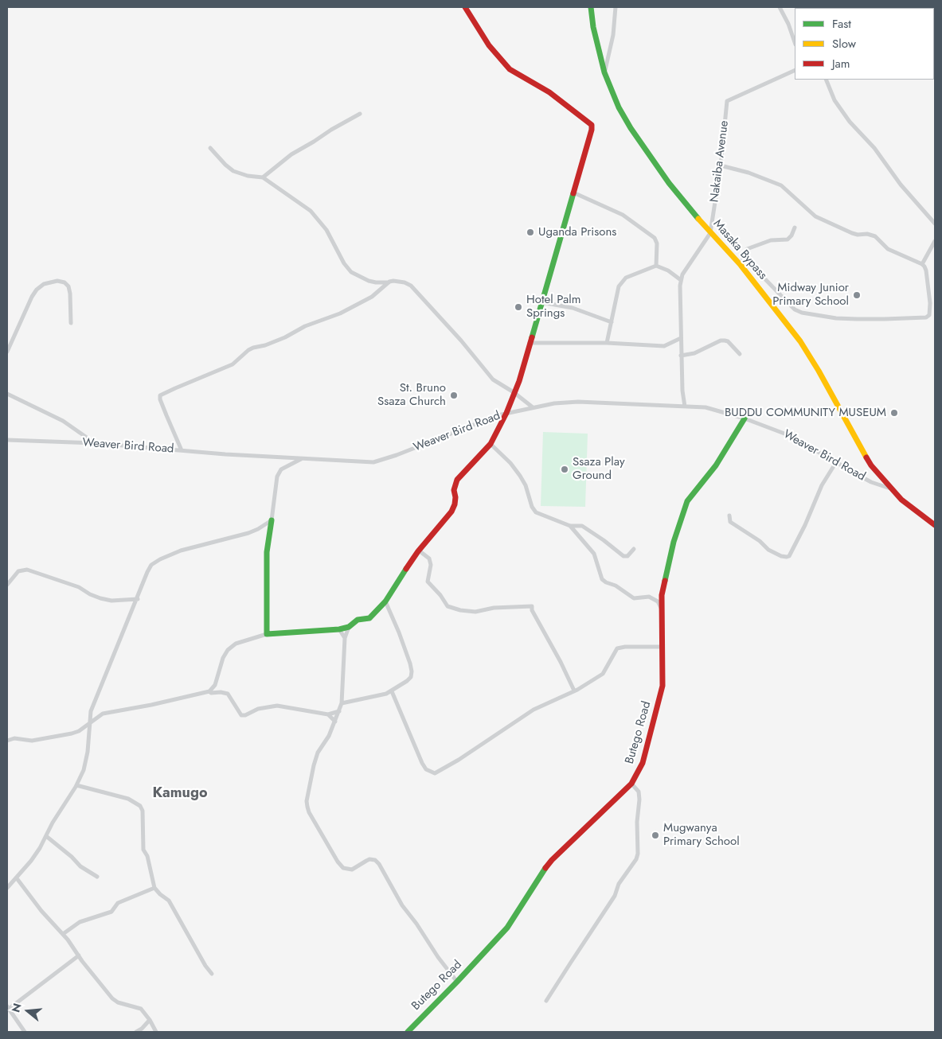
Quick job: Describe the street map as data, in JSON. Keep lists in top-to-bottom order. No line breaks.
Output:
{"streets":{"main road":["Masaka Bypass","Butego Road"],"street":["Nakaiba Avenue","Weaver Bird Road"]},"crossings":[["Nakaiba Avenue","Masaka Bypass"],["Nakaiba Avenue","Weaver Bird Road"],["Masaka Bypass","Weaver Bird Road"],["Weaver Bird Road","Butego Road"]],"districts":["Kamugo"],"places":["Uganda Prisons","Midway Junior Primary School","Hotel Palm Springs","St. Bruno Ssaza Church","BUDDU COMMUNITY MUSEUM","Ssaza Play Ground","Mugwanya Primary School"],"legend":["Fast","Slow","Jam"],"north":"left"}
